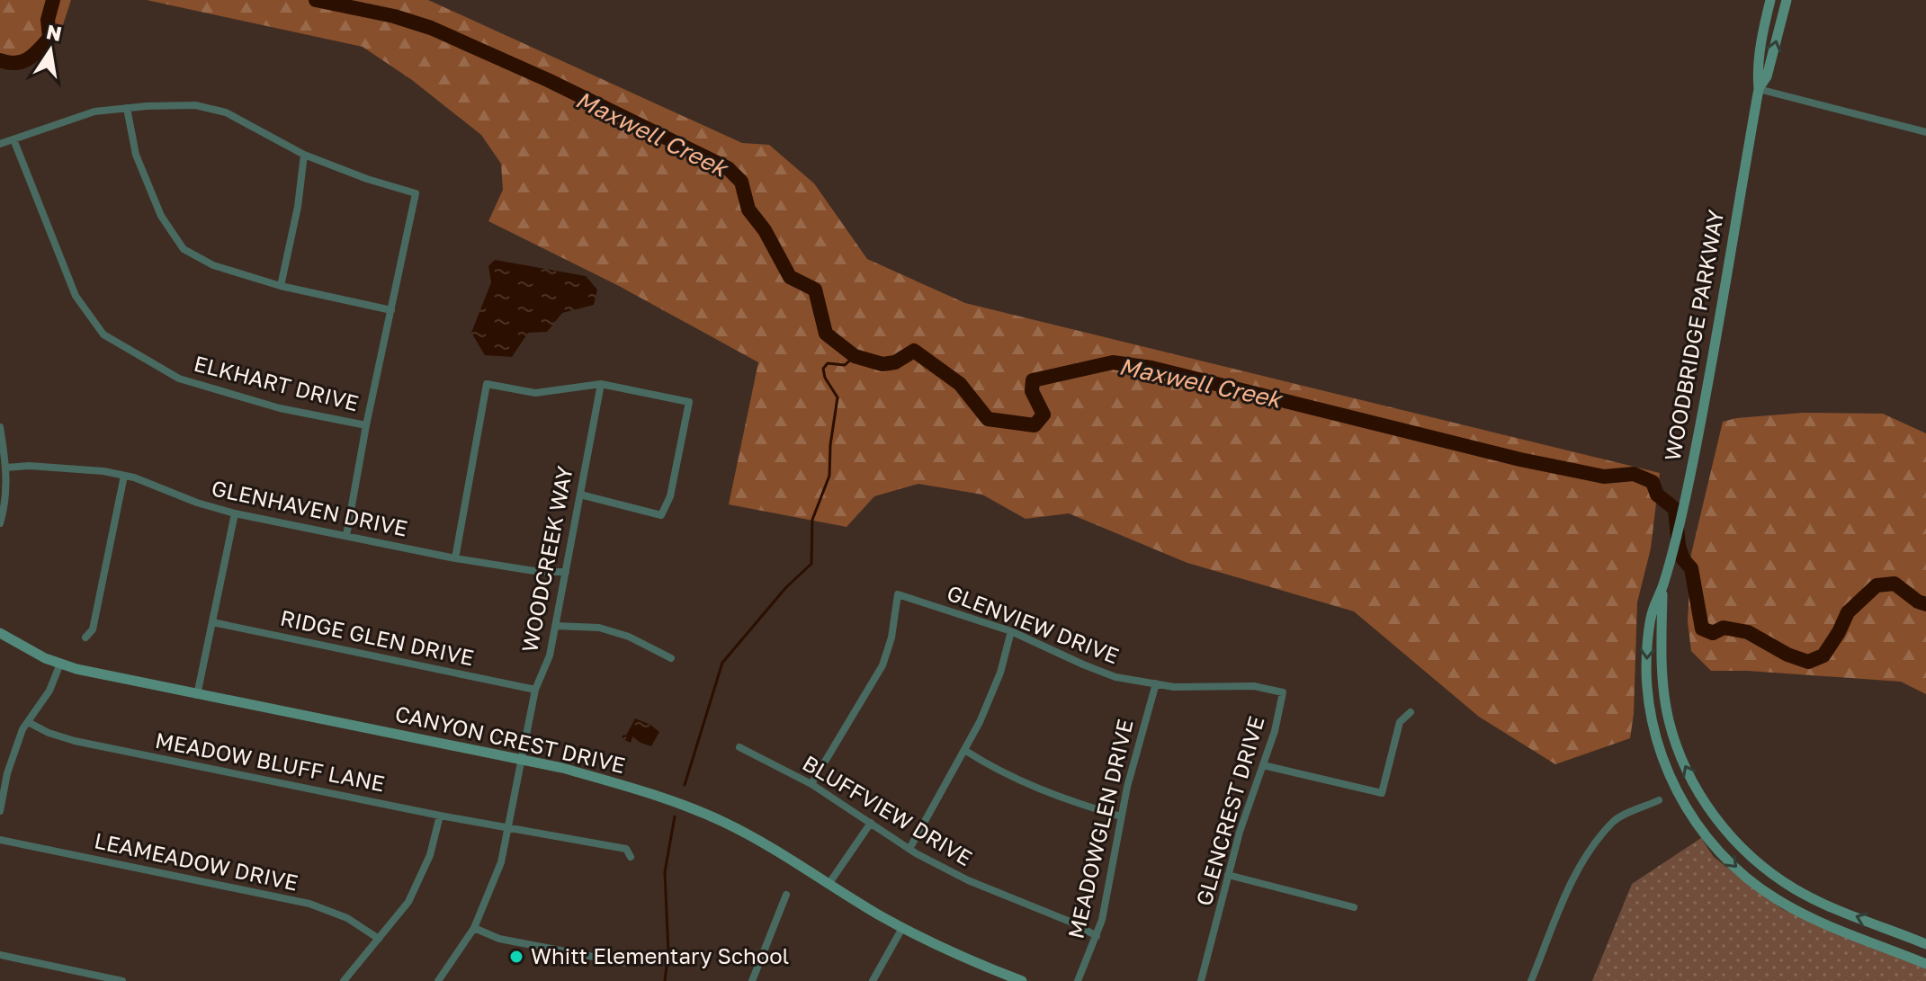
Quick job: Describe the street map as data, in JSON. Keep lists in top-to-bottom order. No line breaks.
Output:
{"streets":{"main road":["WOODBRIDGE PARKWAY","CANYON CREST DRIVE"],"street":["ELKHART DRIVE","GLENHAVEN DRIVE","WOODCREEK WAY","GLENVIEW DRIVE","RIDGE GLEN DRIVE","MEADOW BLUFF LANE","BLUFFVIEW DRIVE","GLENCREST DRIVE","MEADOWGLEN DRIVE","LEAMEADOW DRIVE"]},"crossings":[["GLENHAVEN DRIVE","WOODCREEK WAY"],["WOODCREEK WAY","RIDGE GLEN DRIVE"],["WOODCREEK WAY","CANYON CREST DRIVE"],["WOODCREEK WAY","MEADOW BLUFF LANE"],["GLENVIEW DRIVE","BLUFFVIEW DRIVE"],["GLENVIEW DRIVE","GLENCREST DRIVE"],["GLENVIEW DRIVE","MEADOWGLEN DRIVE"],["BLUFFVIEW DRIVE","MEADOWGLEN DRIVE"]],"water":["Maxwell Creek"],"places":["Whitt Elementary School"],"north":"top"}
